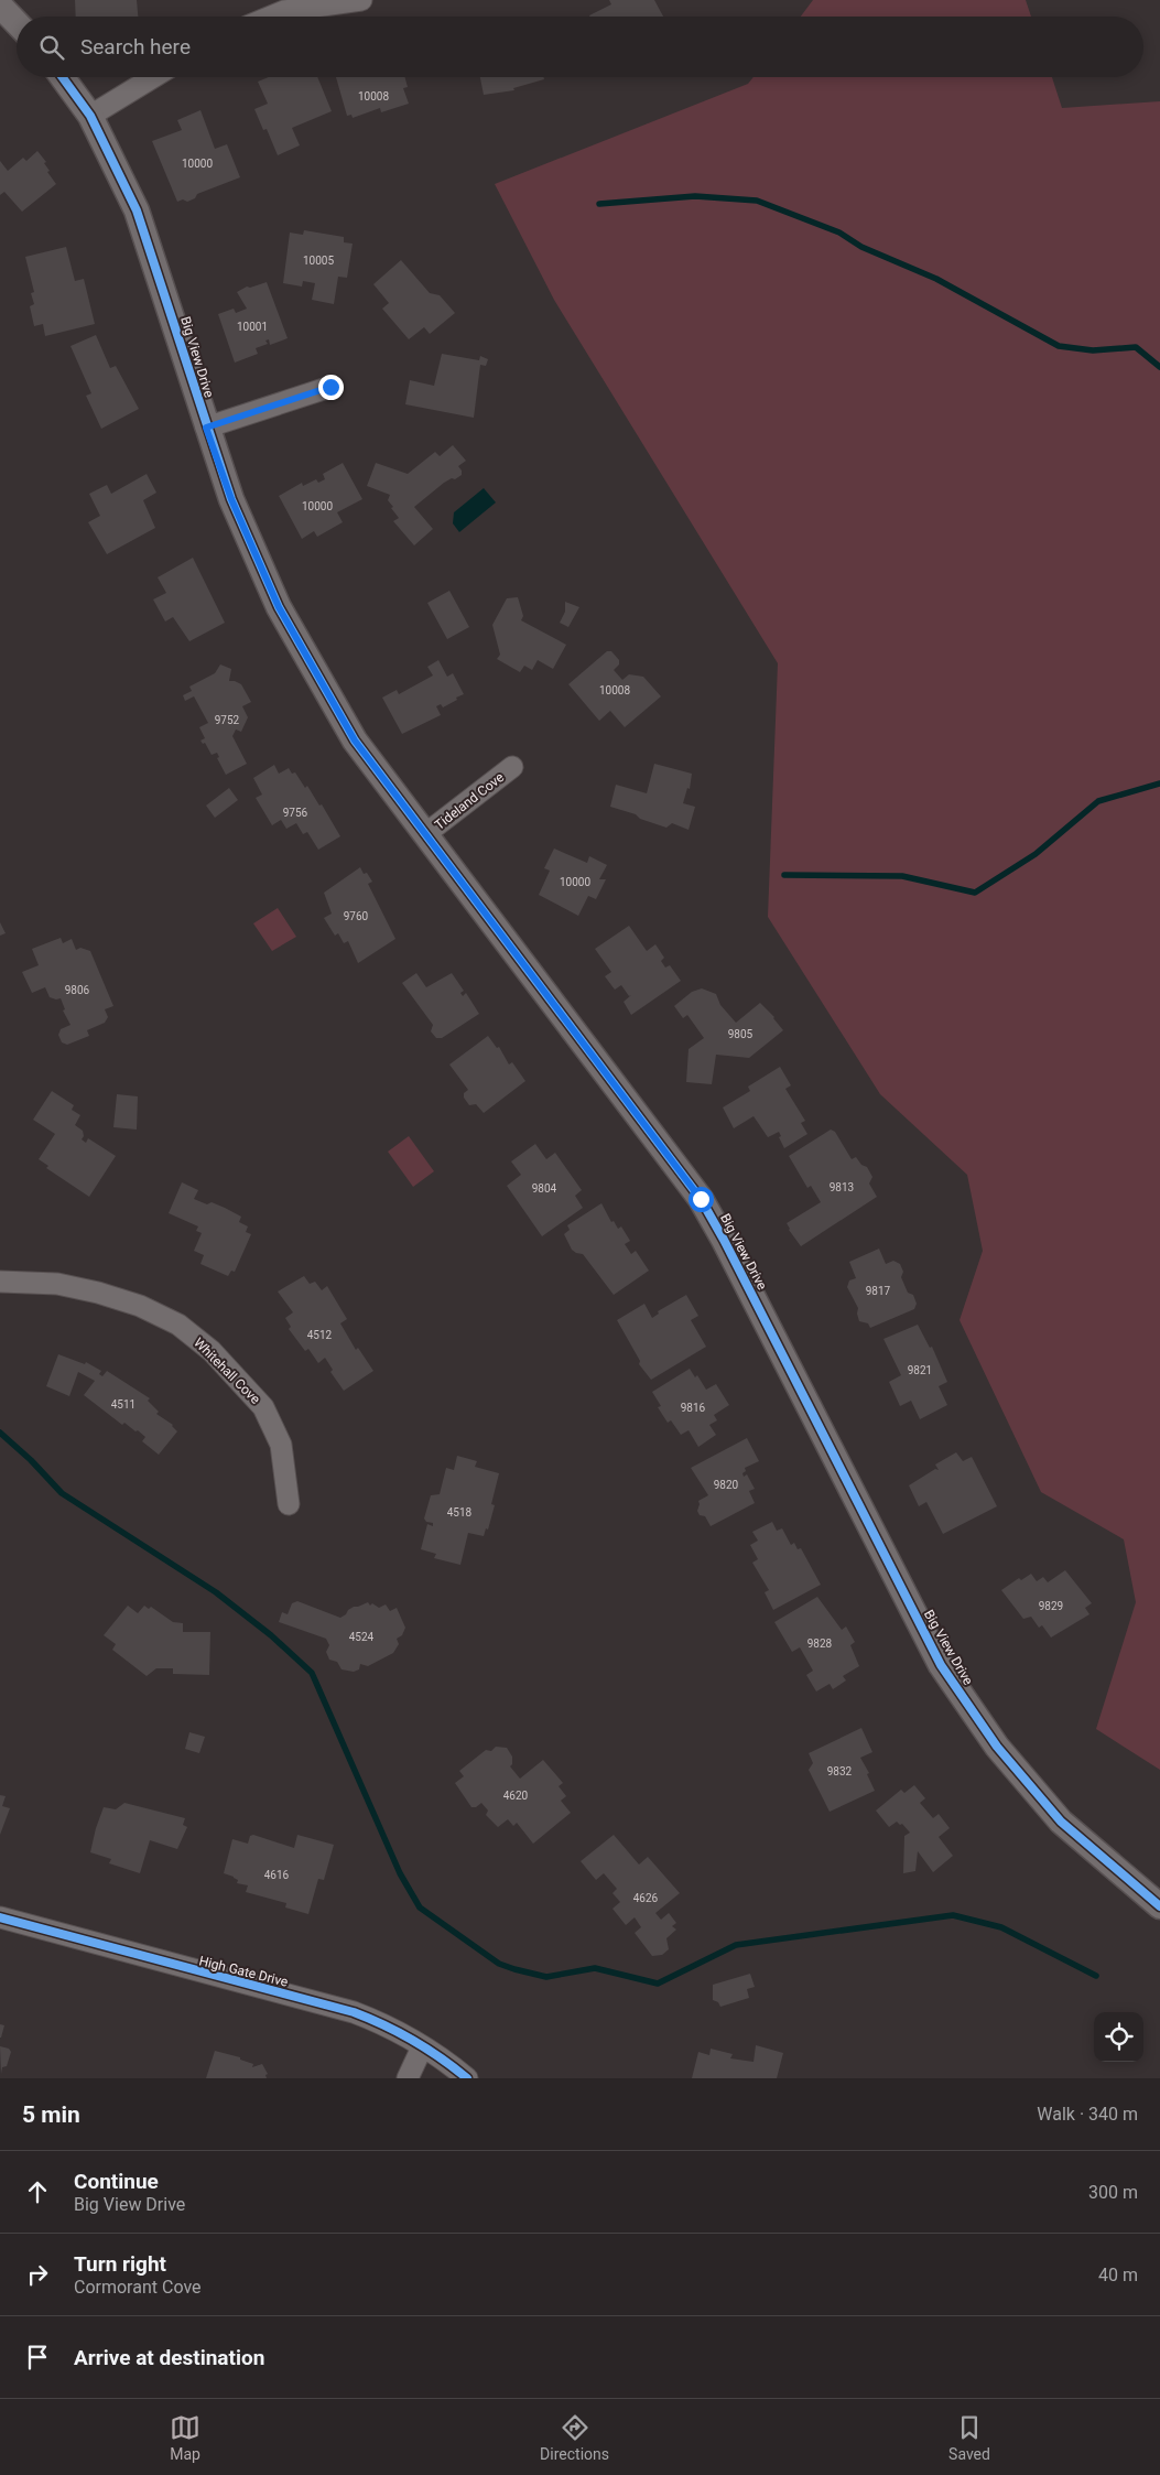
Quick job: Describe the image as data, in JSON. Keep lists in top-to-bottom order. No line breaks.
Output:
{"streets":{"street":["Big View Drive","Tideland Cove","Whitehall Cove","High Gate Drive"]},"crossings":[["Big View Drive","Tideland Cove"]],"house_numbers":["10008","10000","10005","10001","10000","10008","9752","9756","10000","9760","9806","9805","9813","9804","9817","4512","9821","4511","9816","9820","4518","9829","4524","9828","9832","4620","4616","4626"],"page":{"search":"Search here","heading":["5 min","Walk · 340 m"],"list":[["Continue","Big View Drive","300 m"],["Turn right","Cormorant Cove","40 m"],"Arrive at destination"],"nav":["Map","Directions","Saved"]}}
